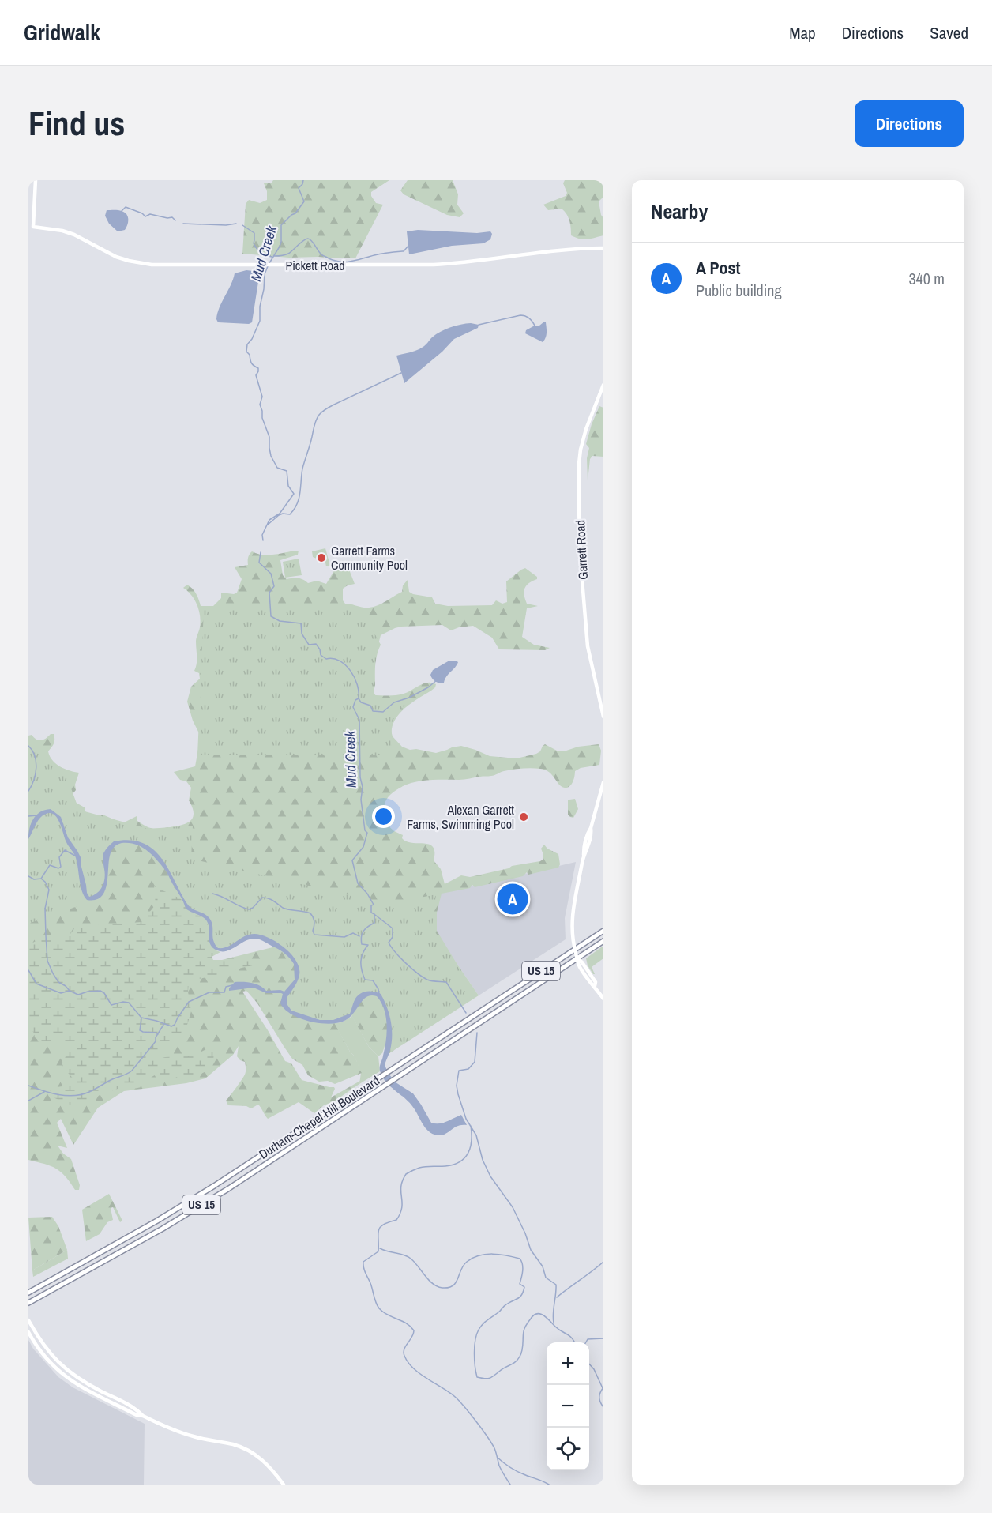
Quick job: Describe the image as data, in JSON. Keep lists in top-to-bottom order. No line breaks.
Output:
{"streets":{"highway":["US 15","Durham-Chapel Hill Boulevard"],"street":["Pickett Road","Garrett Road"]},"water":["Mud Creek"],"places":["Garrett Farms Community Pool","Alexan Garrett Farms, Swimming Pool"],"page":{"header":"Gridwalk","nav":["Map","Directions","Saved"],"buttons":"Directions","title":"Find us","heading":"Nearby","list":[{"mark":"A","name":"A Post","note":"Public building","value":"340 m"}],"pins":"A","map_buttons":["+","−"]}}
